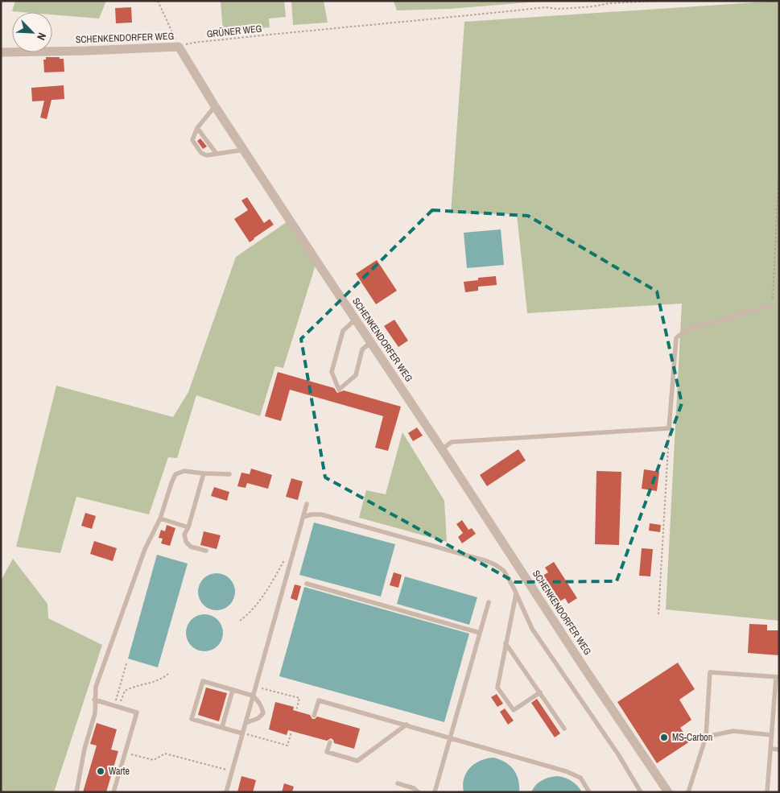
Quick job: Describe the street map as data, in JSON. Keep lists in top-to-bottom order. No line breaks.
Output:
{"streets":{"street":["SCHENKENDORFER WEG"],"path":["GRÜNER WEG"]},"crossings":[["GRÜNER WEG","SCHENKENDORFER WEG"]],"places":["MS-Carbon","Warte"],"north":"bottom right"}
